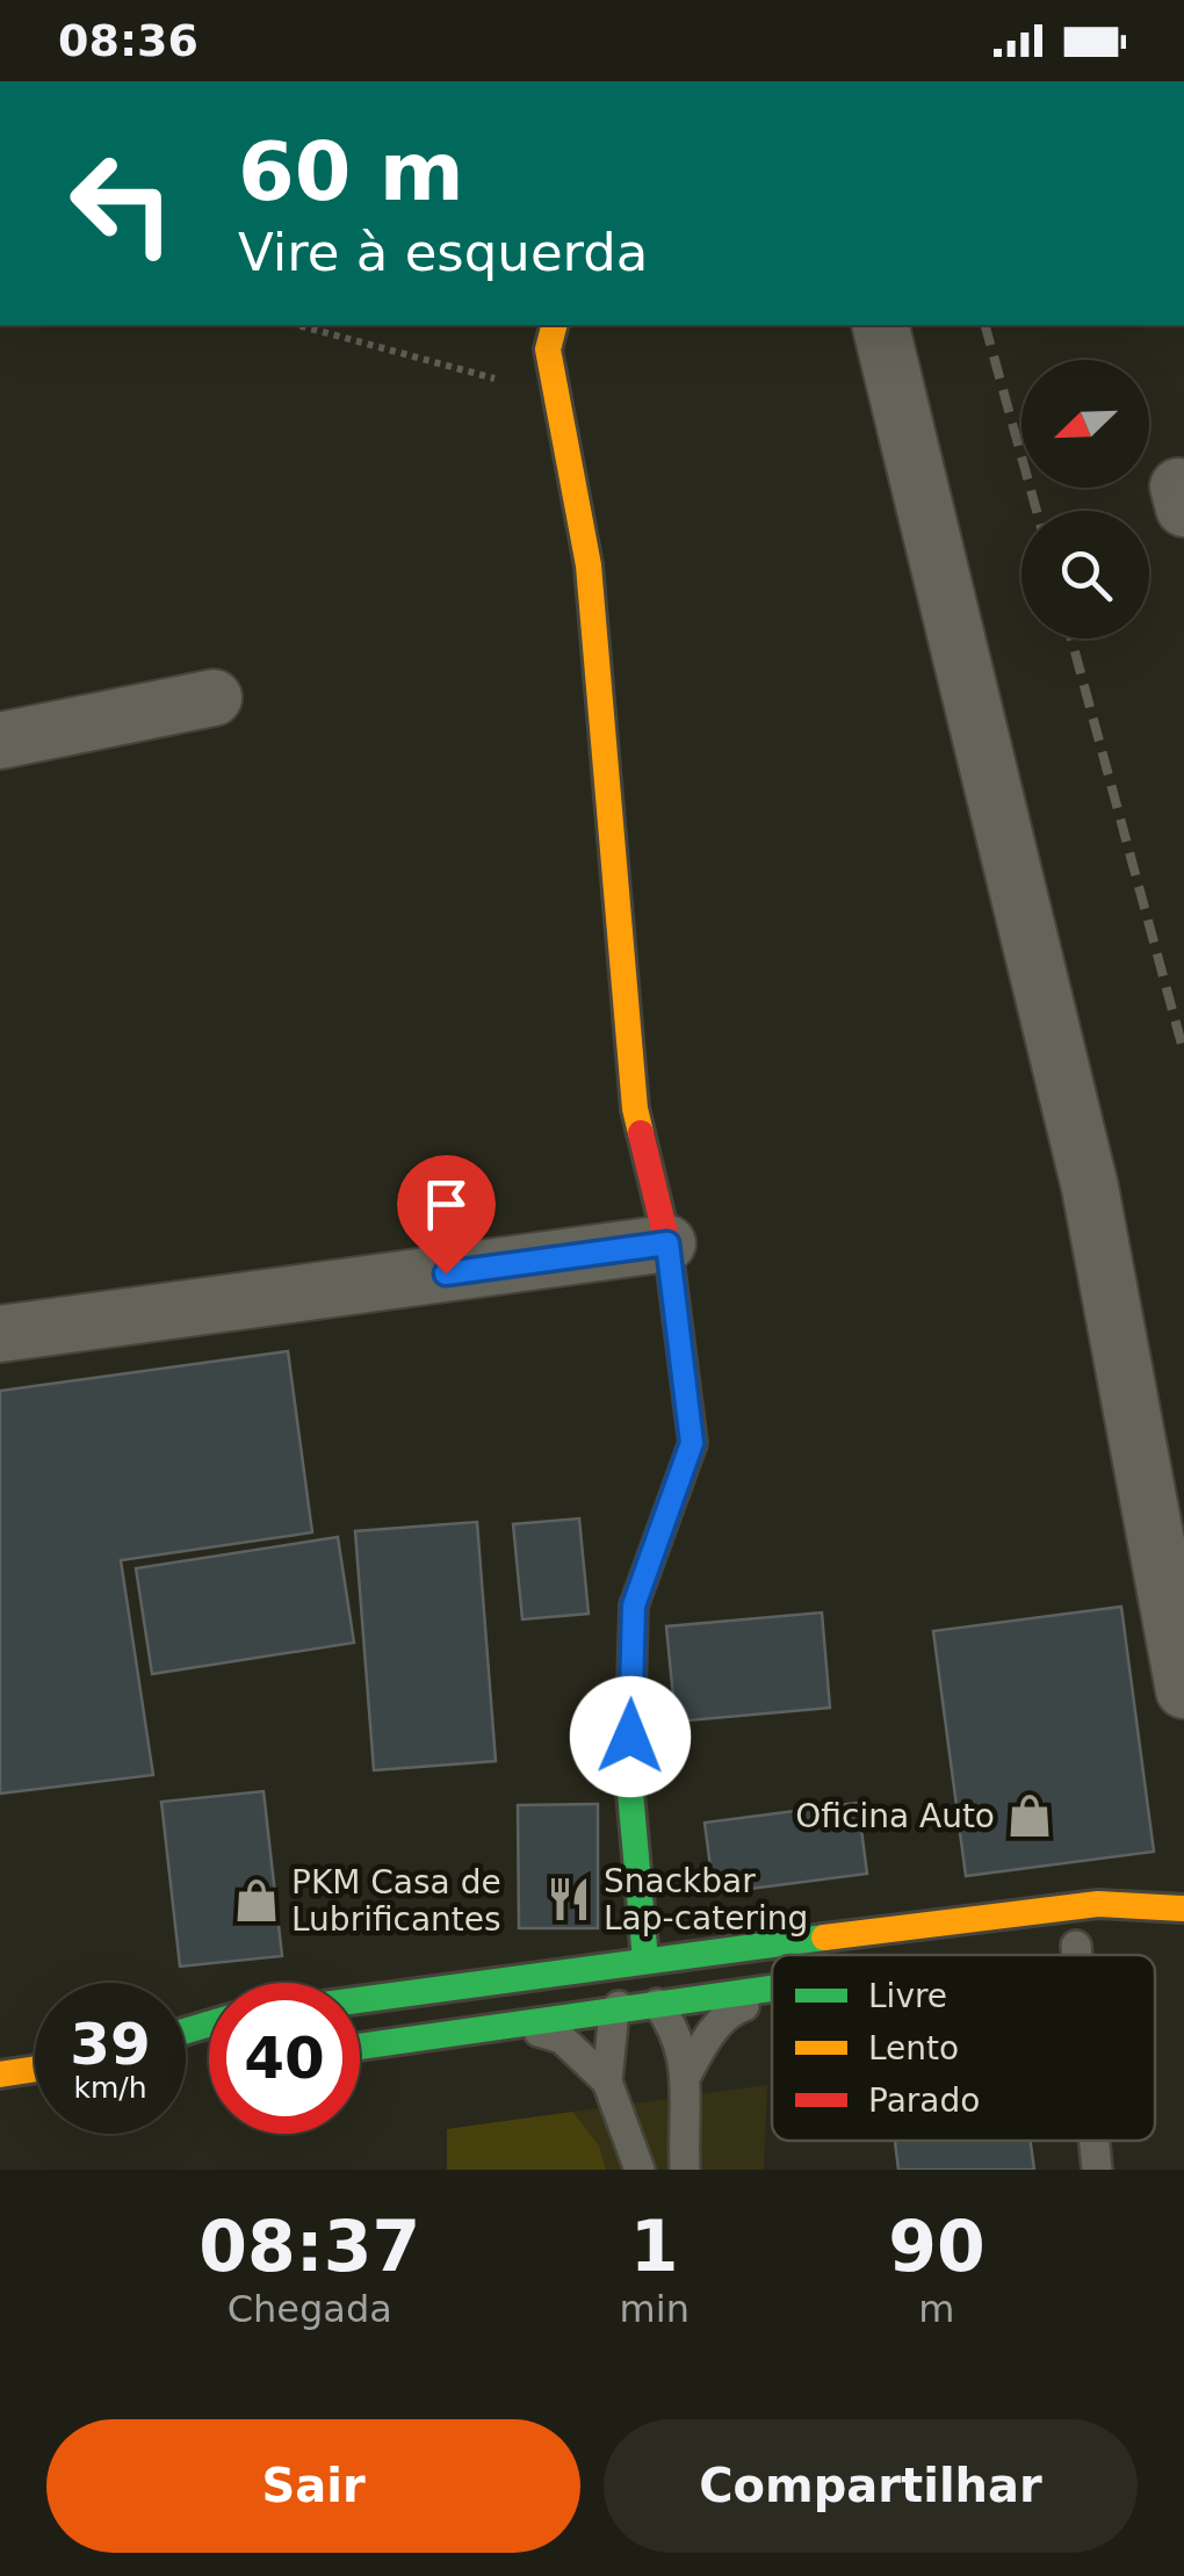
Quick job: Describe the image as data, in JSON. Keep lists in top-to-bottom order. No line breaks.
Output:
{"places":{"shop":["Oficina Auto","PKM Casa de Lubrificantes"],"restaurant":["Snackbar Lap-catering"]},"legend":["Livre","Lento","Parado"],"north":"bottom left","page":{"status":"08:36","turn":["60 m","Vire à esquerda"],"speed":"39 km/h","limit":"40","eta":["08:37","Chegada","1","min","90","m"],"buttons":["Sair","Compartilhar"]}}
